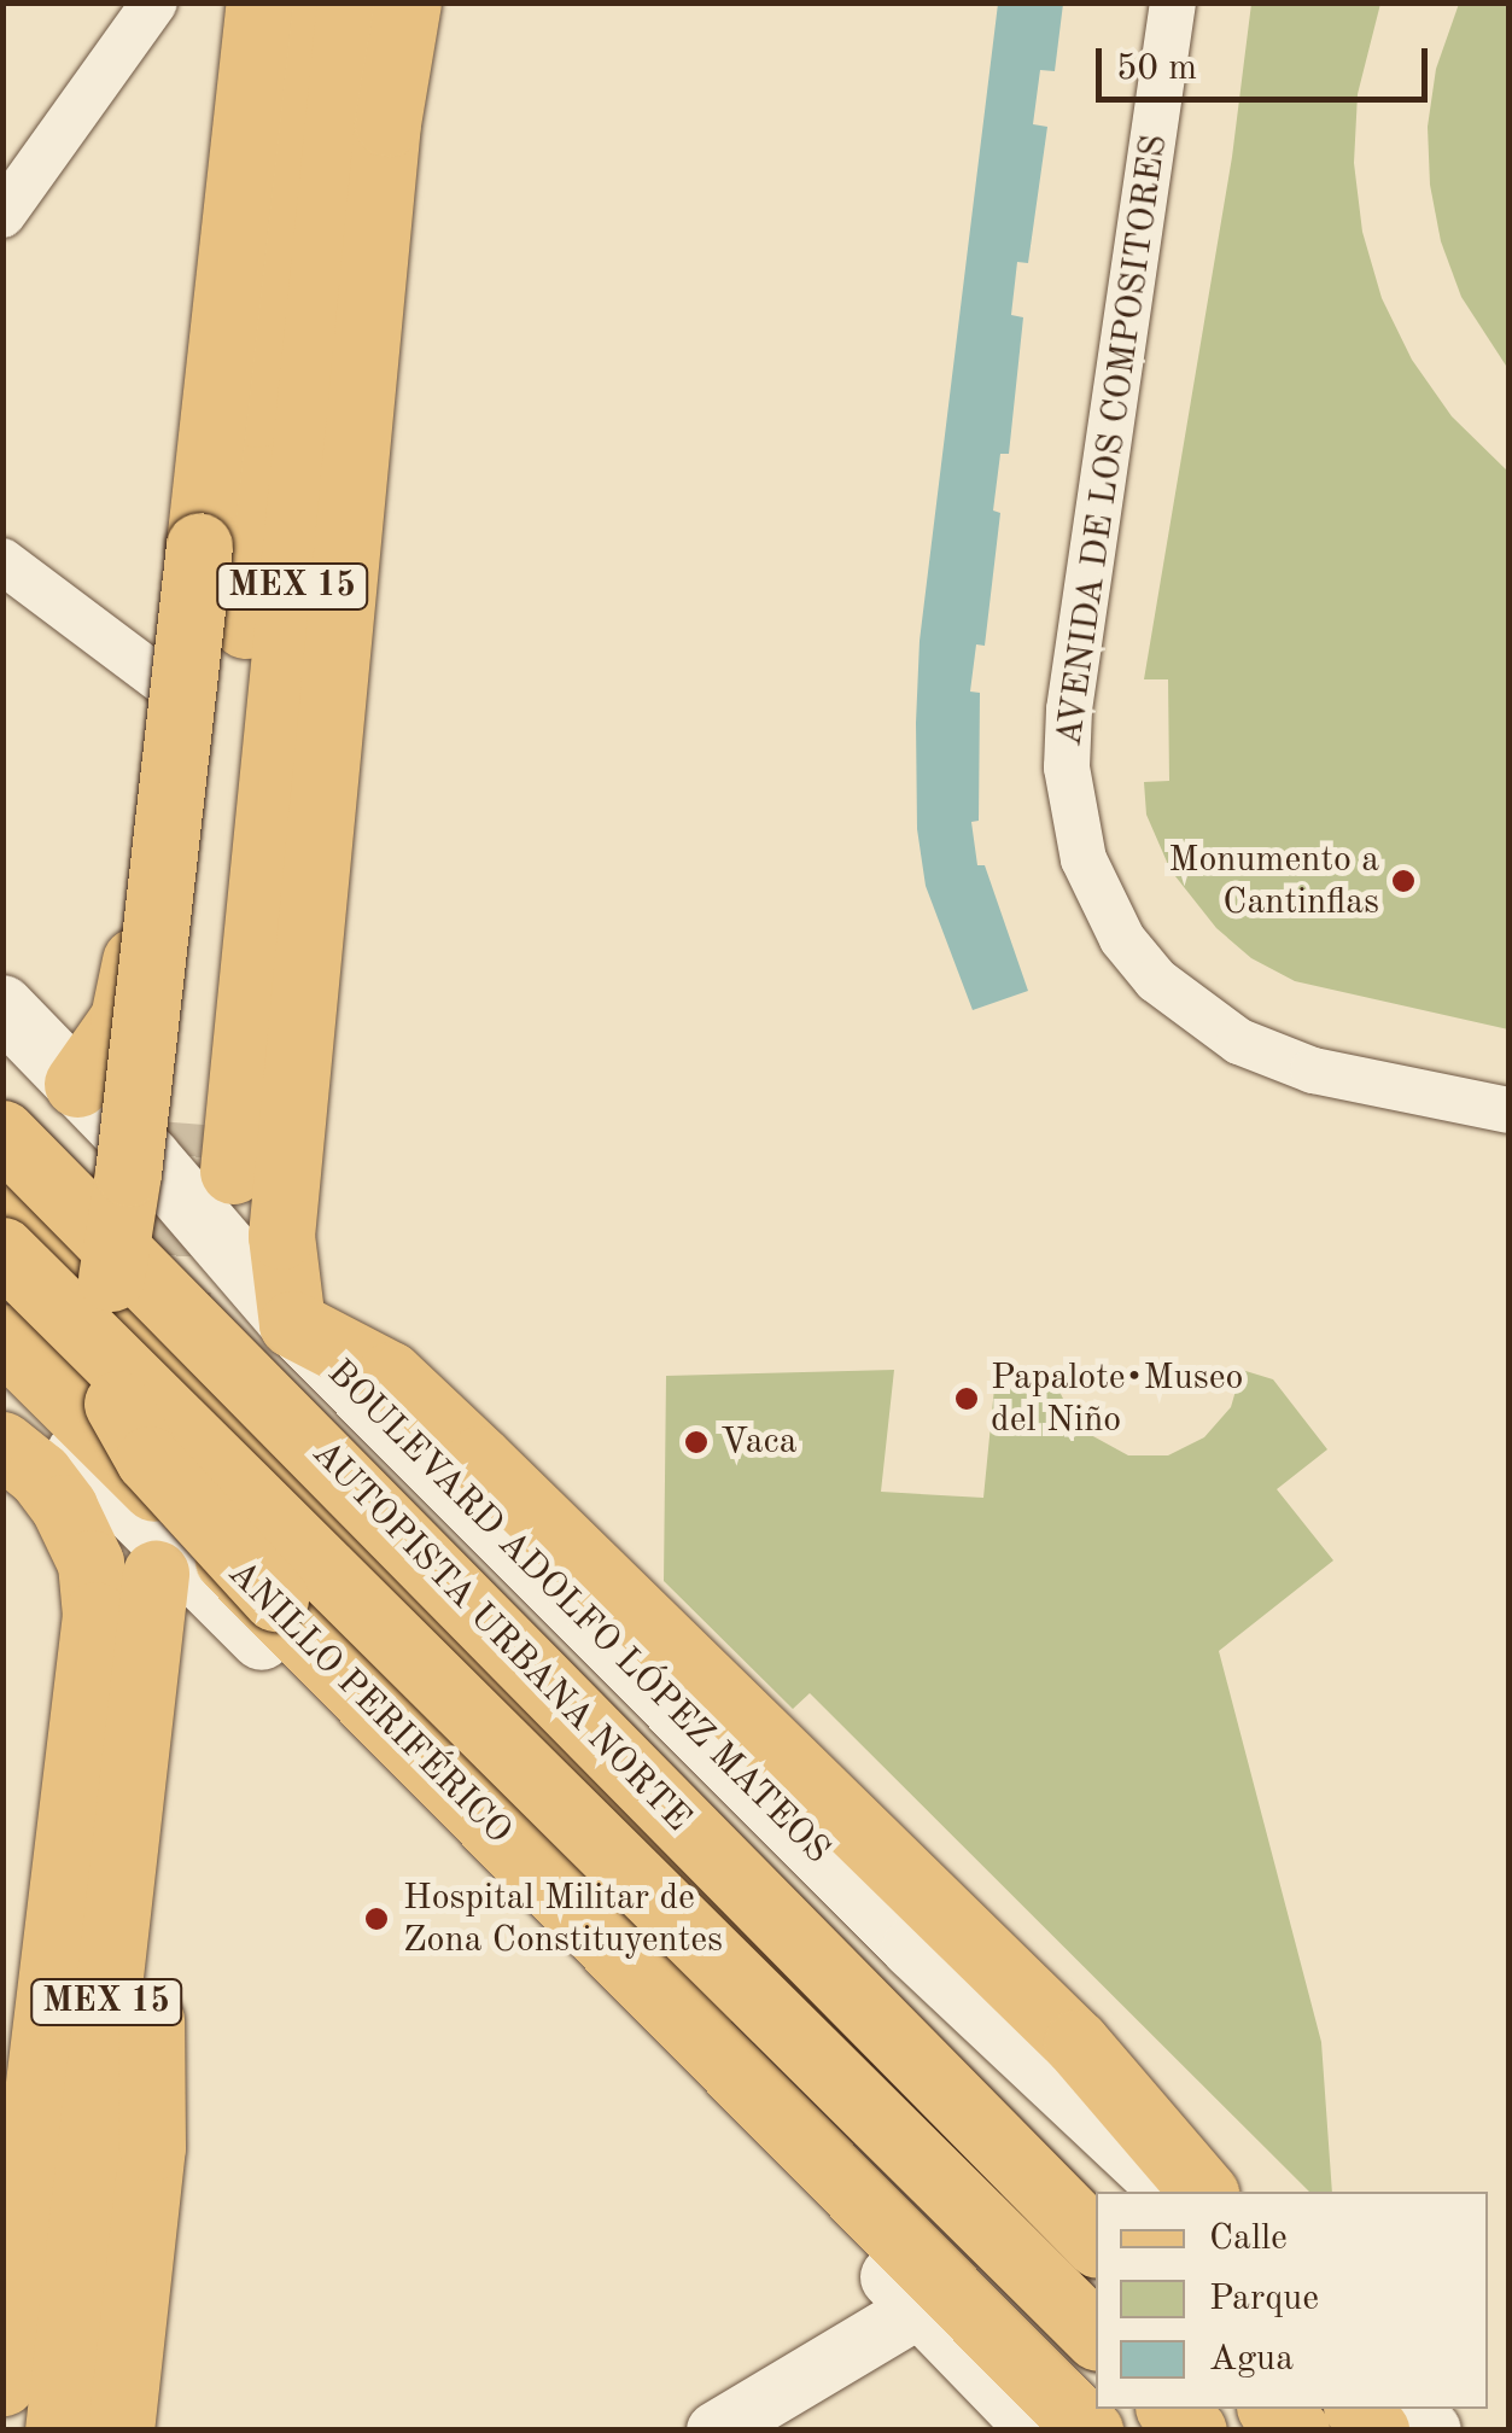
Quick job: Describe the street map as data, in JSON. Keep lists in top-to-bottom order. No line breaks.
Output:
{"streets":{"main road":["MEX 15","BOULEVARD ADOLFO LÓPEZ MATEOS","AUTOPISTA URBANA NORTE","ANILLO PERIFÉRICO"],"street":["AVENIDA DE LOS COMPOSITORES"]},"places":["Monumento a Cantinflas","Papalote•Museo del Niño","Vaca","Hospital Militar de Zona Constituyentes"],"legend":["Calle","Parque","Agua"],"scale_bar":"50 m"}
